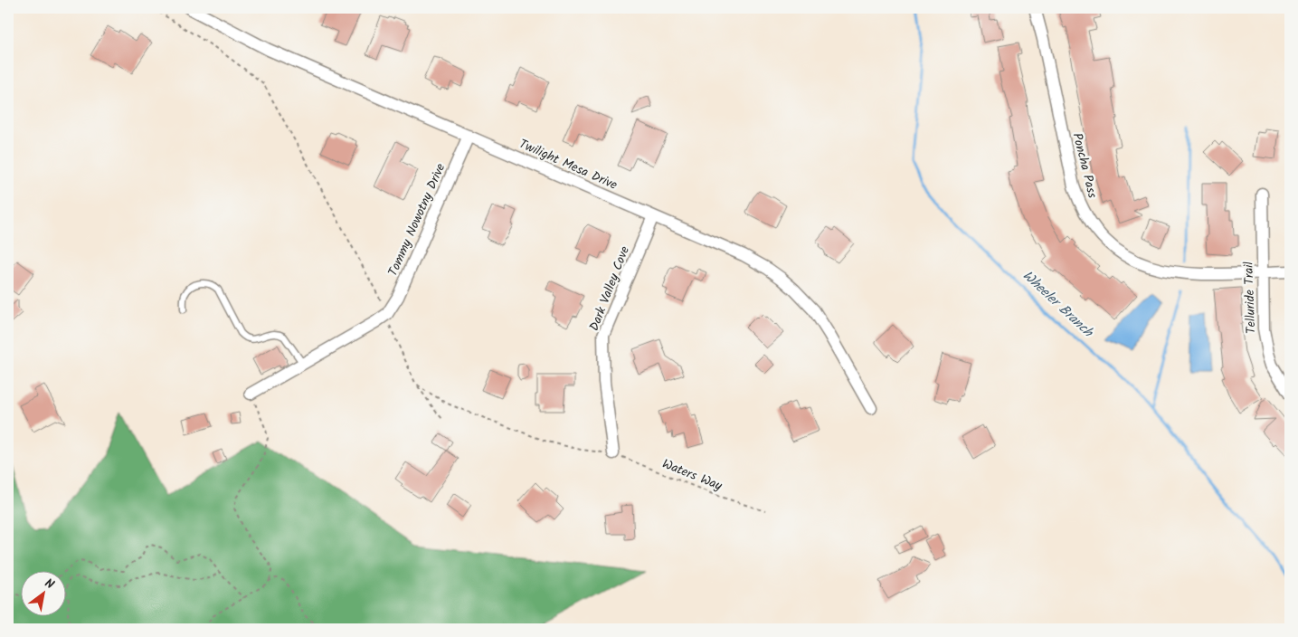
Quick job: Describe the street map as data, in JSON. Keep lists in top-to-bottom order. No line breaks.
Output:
{"streets":{"street":["Twilight Mesa Drive","Poncha Pass","Tommy Nowotny Drive","Dark Valley Cove","Telluride Trail"],"path":["Waters Way"]},"crossings":[["Twilight Mesa Drive","Tommy Nowotny Drive"],["Twilight Mesa Drive","Dark Valley Cove"],["Poncha Pass","Telluride Trail"],["Dark Valley Cove","Waters Way"]],"water":["Wheeler Branch"],"north":"top right"}
